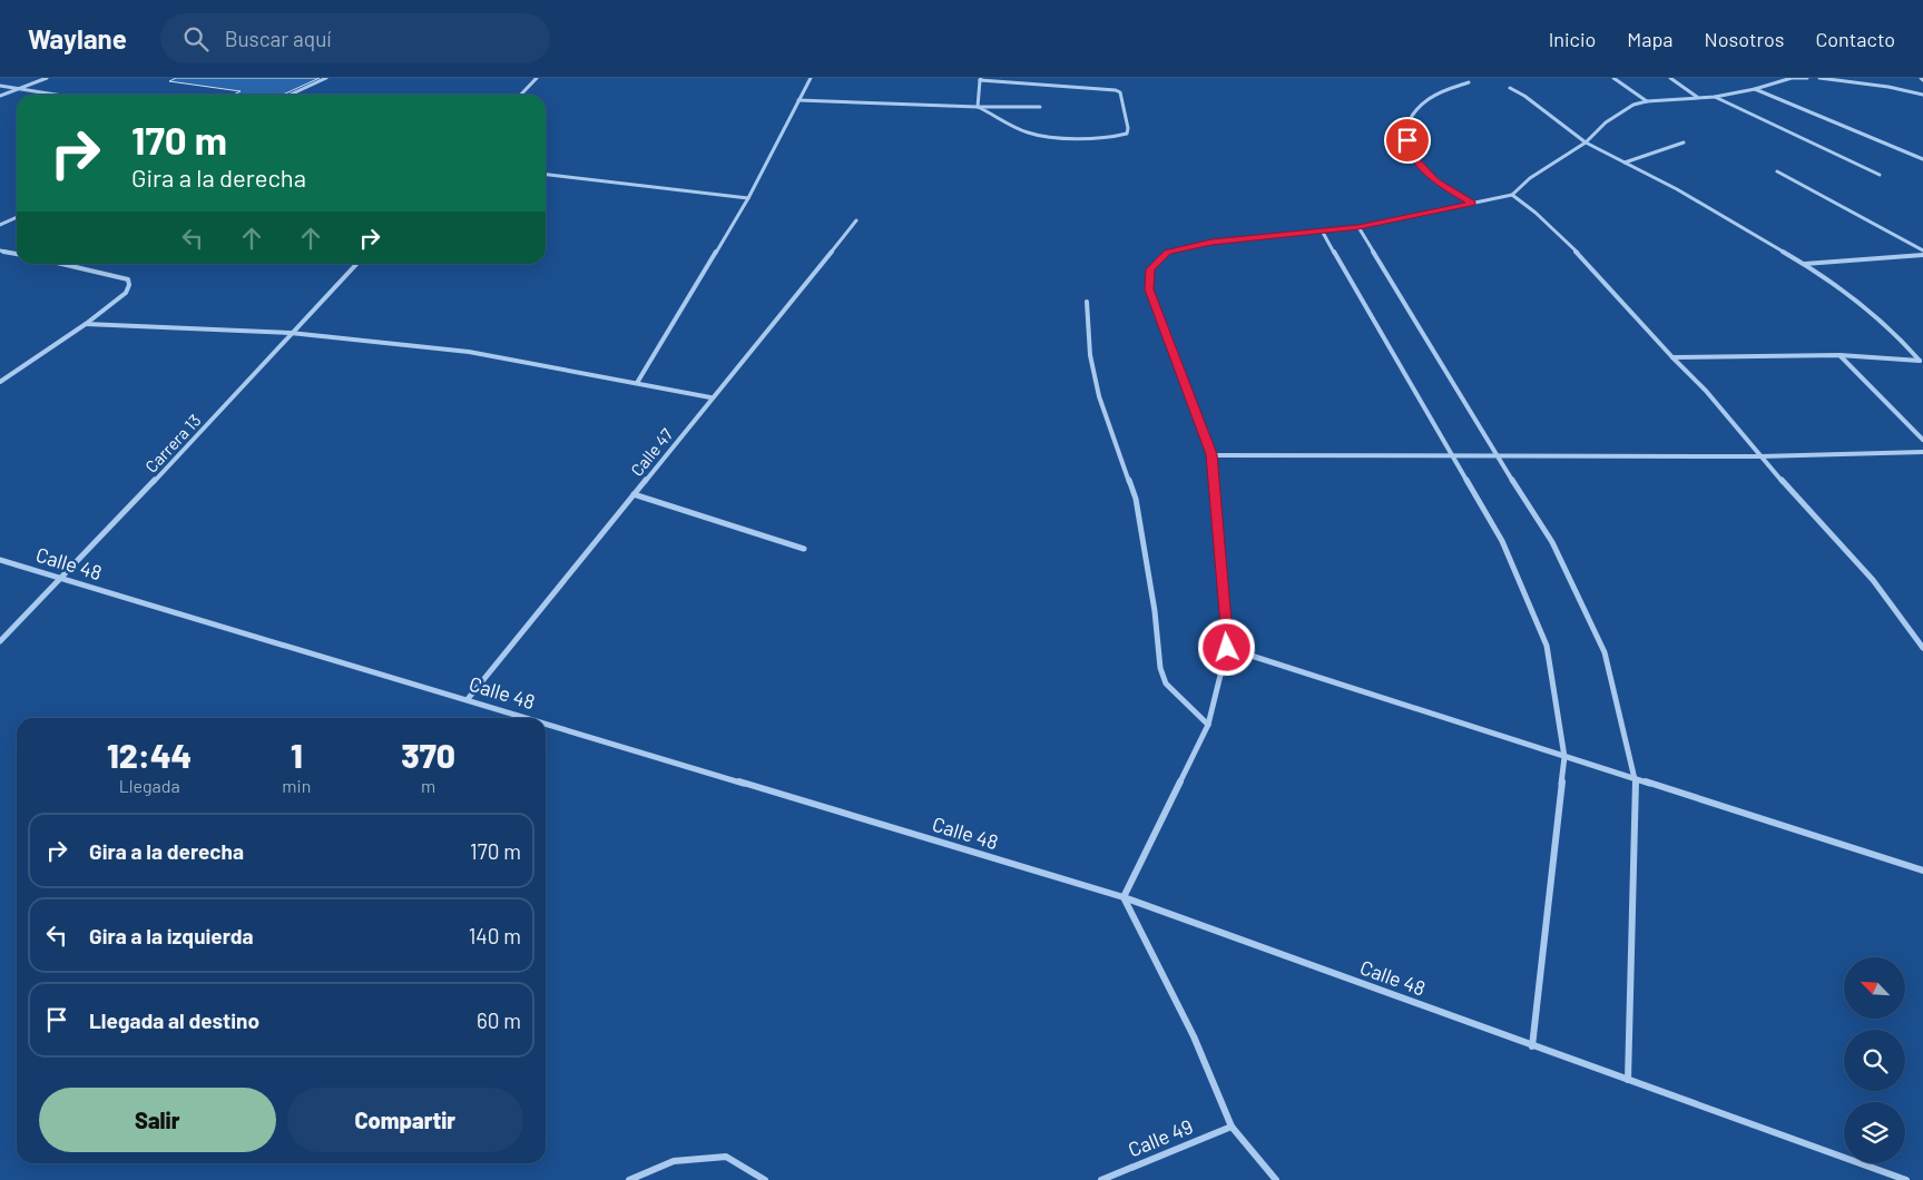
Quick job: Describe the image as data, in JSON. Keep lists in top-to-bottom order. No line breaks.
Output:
{"streets":{"street":["Carrera 13","Calle 47","Calle 48","Calle 49"]},"crossings":[["Carrera 13","Calle 48"],["Calle 47","Calle 48"]],"north":"top left","page":{"header":"Waylane","search":"Buscar aquí","nav":["Inicio","Mapa","Nosotros","Contacto"],"turn":["170 m","Gira a la derecha"],"eta":["12:44","Llegada","1","min","370","m"],"list":[{"name":"Gira a la derecha","value":"170 m"},{"name":"Gira a la izquierda","value":"140 m"},{"name":"Llegada al destino","value":"60 m"}],"buttons":["Salir","Compartir"]}}
